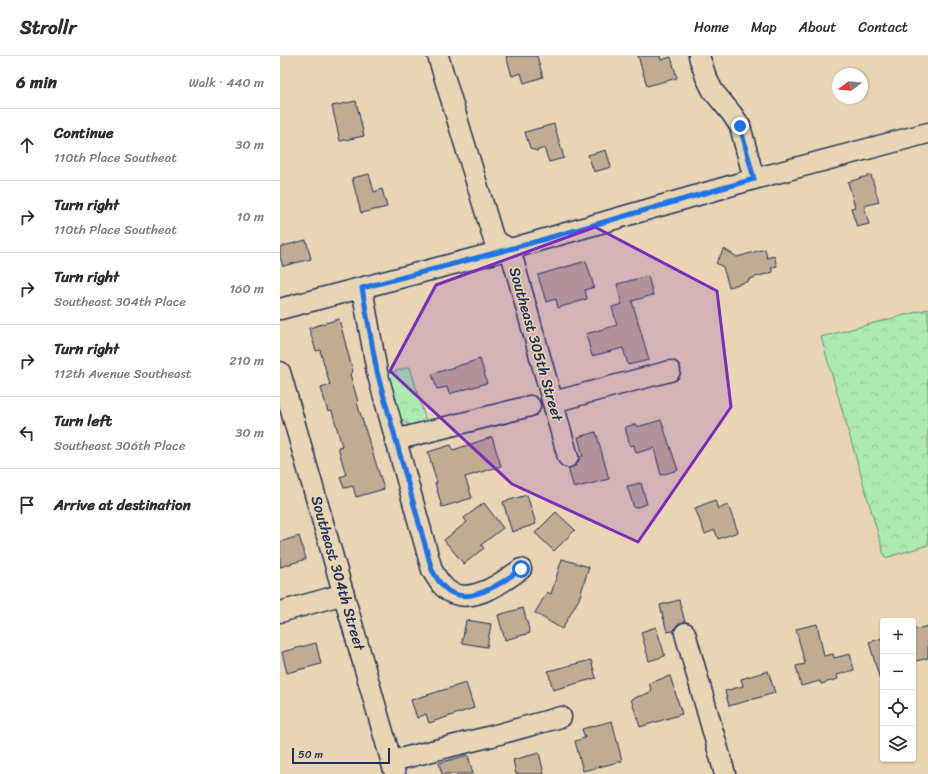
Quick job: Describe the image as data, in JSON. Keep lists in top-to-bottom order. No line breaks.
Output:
{"streets":{"street":["Southeast 305th Street","Southeast 304th Street"]},"scale_bar":"50 m","north":"left","page":{"header":"Strollr","nav":["Home","Map","About","Contact"],"heading":["6 min","Walk · 440 m"],"list":[["Continue","110th Place Southeat","30 m"],["Turn right","110th Place Southeat","10 m"],["Turn right","Southeast 304th Place","160 m"],["Turn right","112th Avenue Southeast","210 m"],["Turn left","Southeast 306th Place","30 m"],"Arrive at destination"],"map_buttons":["+","−"],"scale":"50 m"}}
